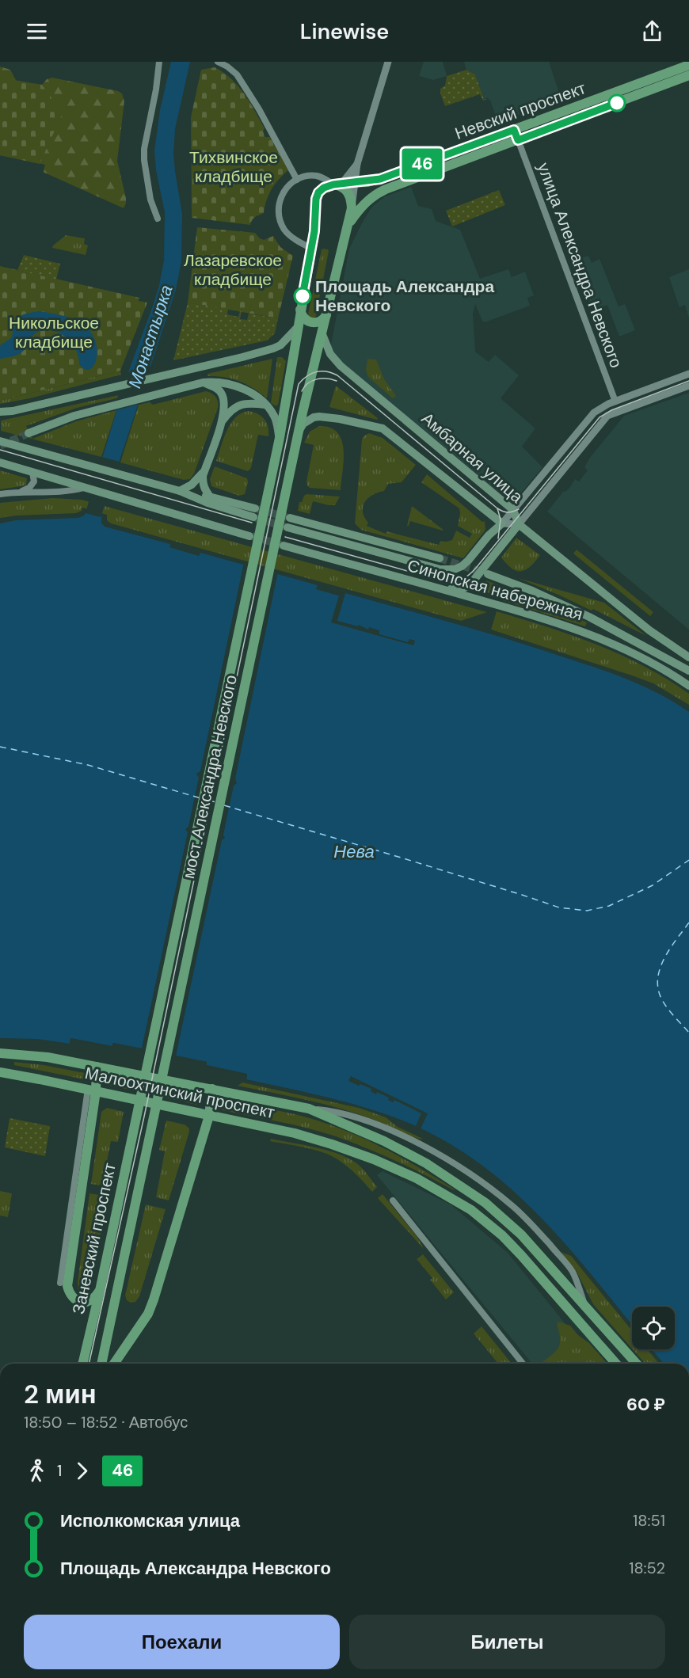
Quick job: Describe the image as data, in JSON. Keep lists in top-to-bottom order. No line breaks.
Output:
{"streets":{"main road":["Невский проспект","Амбарная улица","Синопская набережная","мост Александра Невского","Малоохтинский проспект","Заневский проспект"],"street":["улица Александра Невского"]},"crossings":[["Невский проспект","улица Александра Невского"],["Амбарная улица","Синопская набережная"],["Амбарная улица","мост Александра Невского"],["мост Александра Невского","Заневский проспект"],["Малоохтинский проспект","Заневский проспект"]],"water":["Монастырка","Нева"],"parks":["Тихвинское кладбище","Лазаревское кладбище","Никольское кладбище"],"places":["Площадь Александра Невского"],"lines":["bus line 46"],"page":{"header":"Linewise","on_map":"46","heading":["2 мин","18:50 – 18:52 · Автобус","60 ₽"],"legs":["1","46"],"list":[{"name":"Исполкомская улица","value":"18:51"},{"name":"Площадь Александра Невского","value":"18:52"}],"buttons":["Поехали","Билеты"]}}
